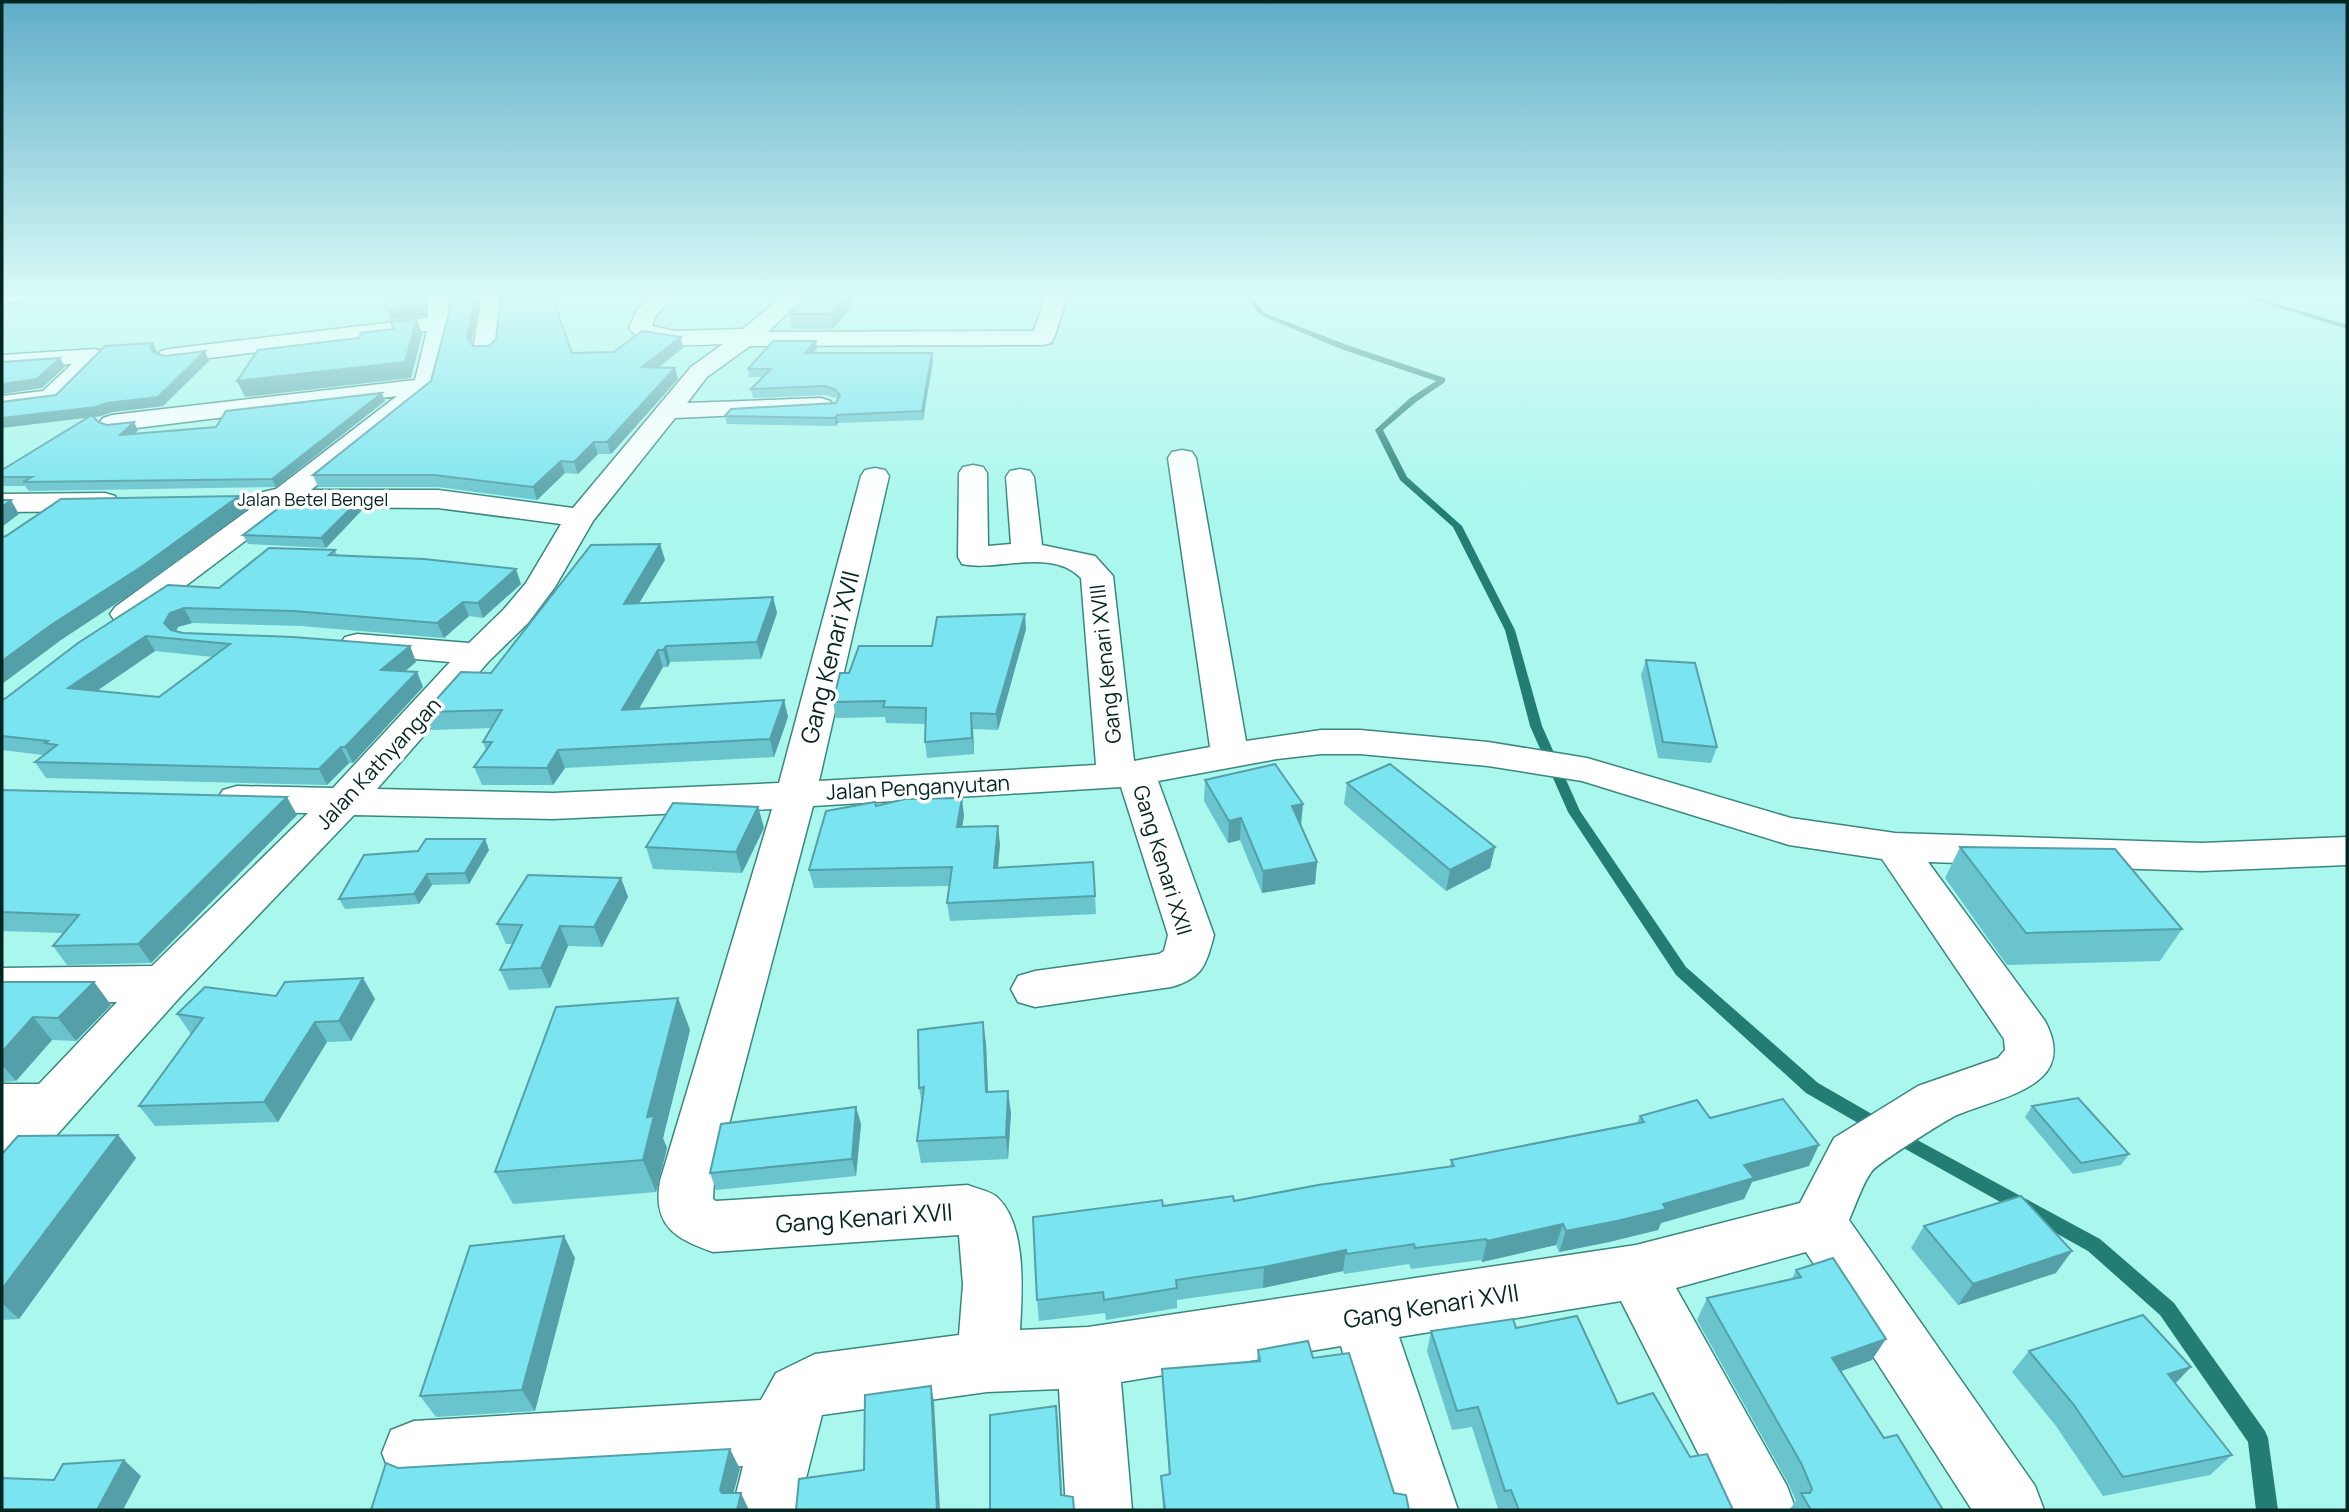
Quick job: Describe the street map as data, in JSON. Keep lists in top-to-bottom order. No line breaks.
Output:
{"streets":{"street":["Jalan Betel Bengel","Gang Kenari XVII","Gang Kenari XVIII","Jalan Kathyangan","Jalan Penganyutan","Gang Kenari XXII"]},"crossings":[["Jalan Betel Bengel","Jalan Kathyangan"],["Gang Kenari XVII","Jalan Penganyutan"],["Gang Kenari XVIII","Jalan Penganyutan"],["Gang Kenari XVIII","Gang Kenari XXII"],["Jalan Kathyangan","Jalan Penganyutan"],["Jalan Penganyutan","Gang Kenari XXII"]]}
